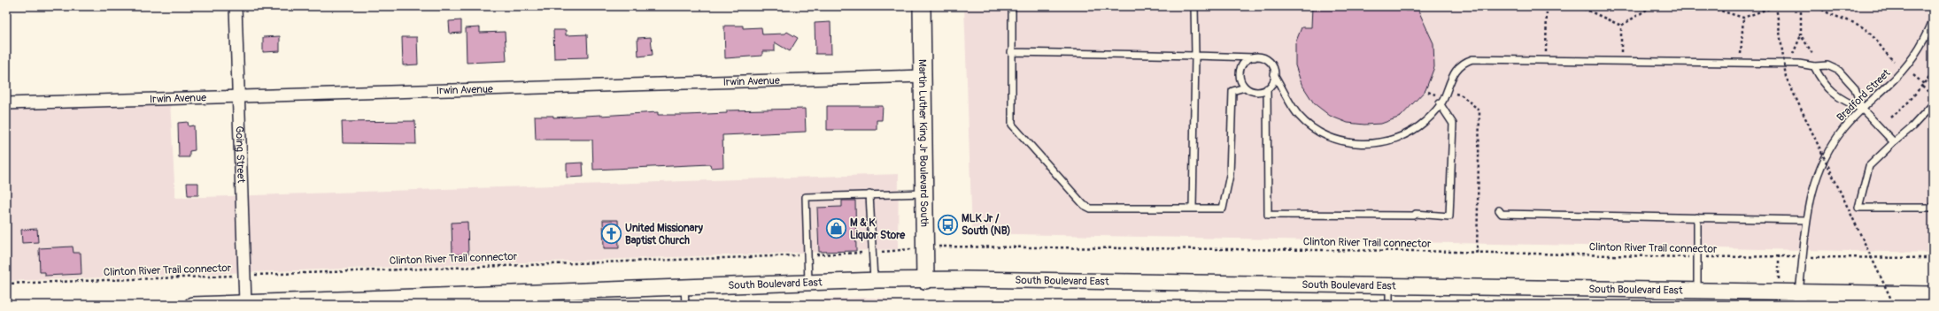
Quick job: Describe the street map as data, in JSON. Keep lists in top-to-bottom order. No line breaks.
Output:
{"streets":{"main road":["Martin Luther King Jr Boulevard South"],"street":["Irwin Avenue","Going Street","South Boulevard East"],"lane":["Bradford Street"],"path":["Clinton River Trail connector"]},"crossings":[["Irwin Avenue","Martin Luther King Jr Boulevard South"],["Irwin Avenue","Going Street"],["Bradford Street","South Boulevard East"],["Martin Luther King Jr Boulevard South","South Boulevard East"],["Going Street","Clinton River Trail connector"],["Going Street","South Boulevard East"]],"places":{"bus stop":["MLK Jr / South (NB)"],"shop":["M & K Liquor Store"],"church":["United Missionary Baptist Church"]}}
